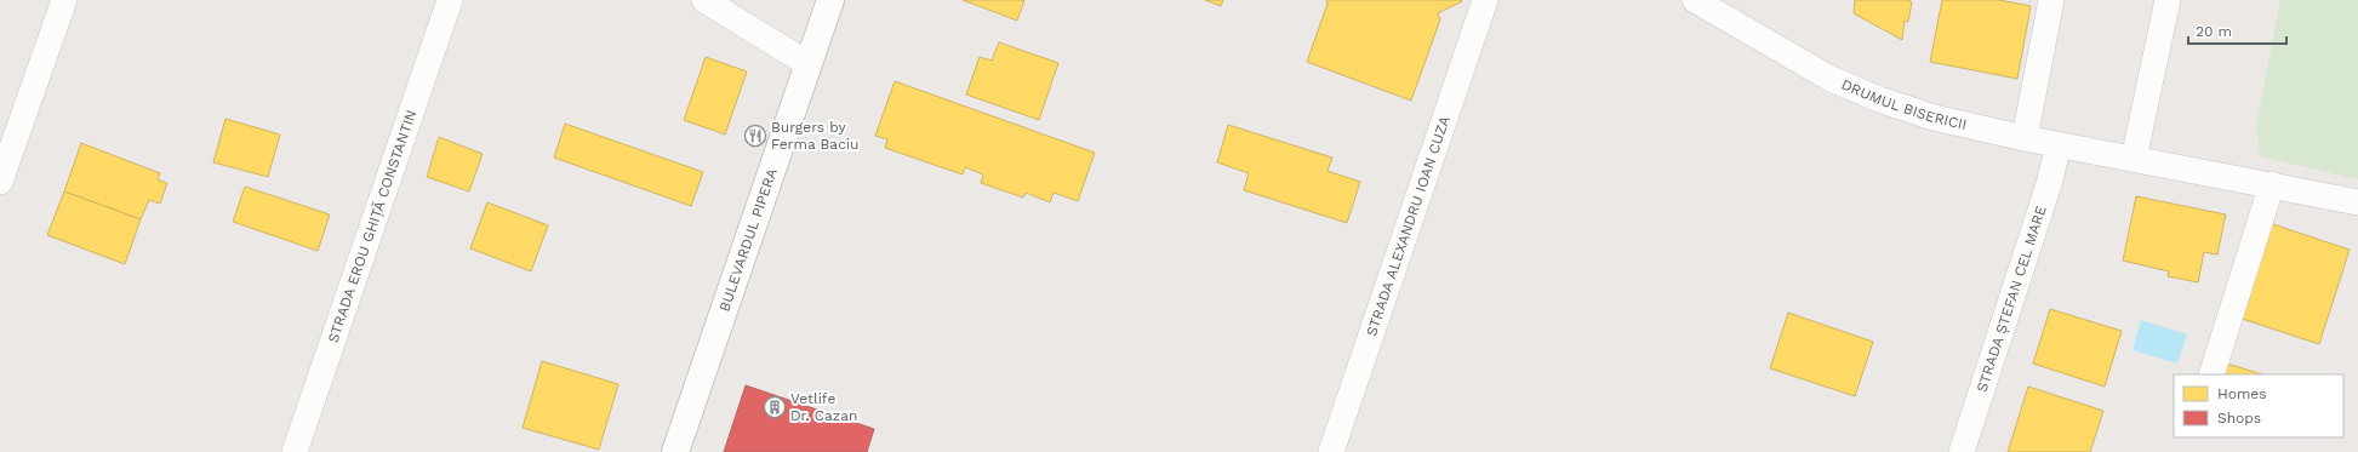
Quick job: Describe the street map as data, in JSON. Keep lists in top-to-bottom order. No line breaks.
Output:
{"streets":{"main road":["BULEVARDUL PIPERA"],"street":["DRUMUL BISERICII","STRADA EROU GHIȚĂ CONSTANTIN","STRADA ALEXANDRU IOAN CUZA","STRADA ȘTEFAN CEL MARE"]},"crossings":[["DRUMUL BISERICII","STRADA ȘTEFAN CEL MARE"]],"places":{"restaurant":["Burgers by Ferma Baciu"],"building":["Vetlife Dr. Cazan"]},"legend":["Homes","Shops"],"scale_bar":"20 m"}
